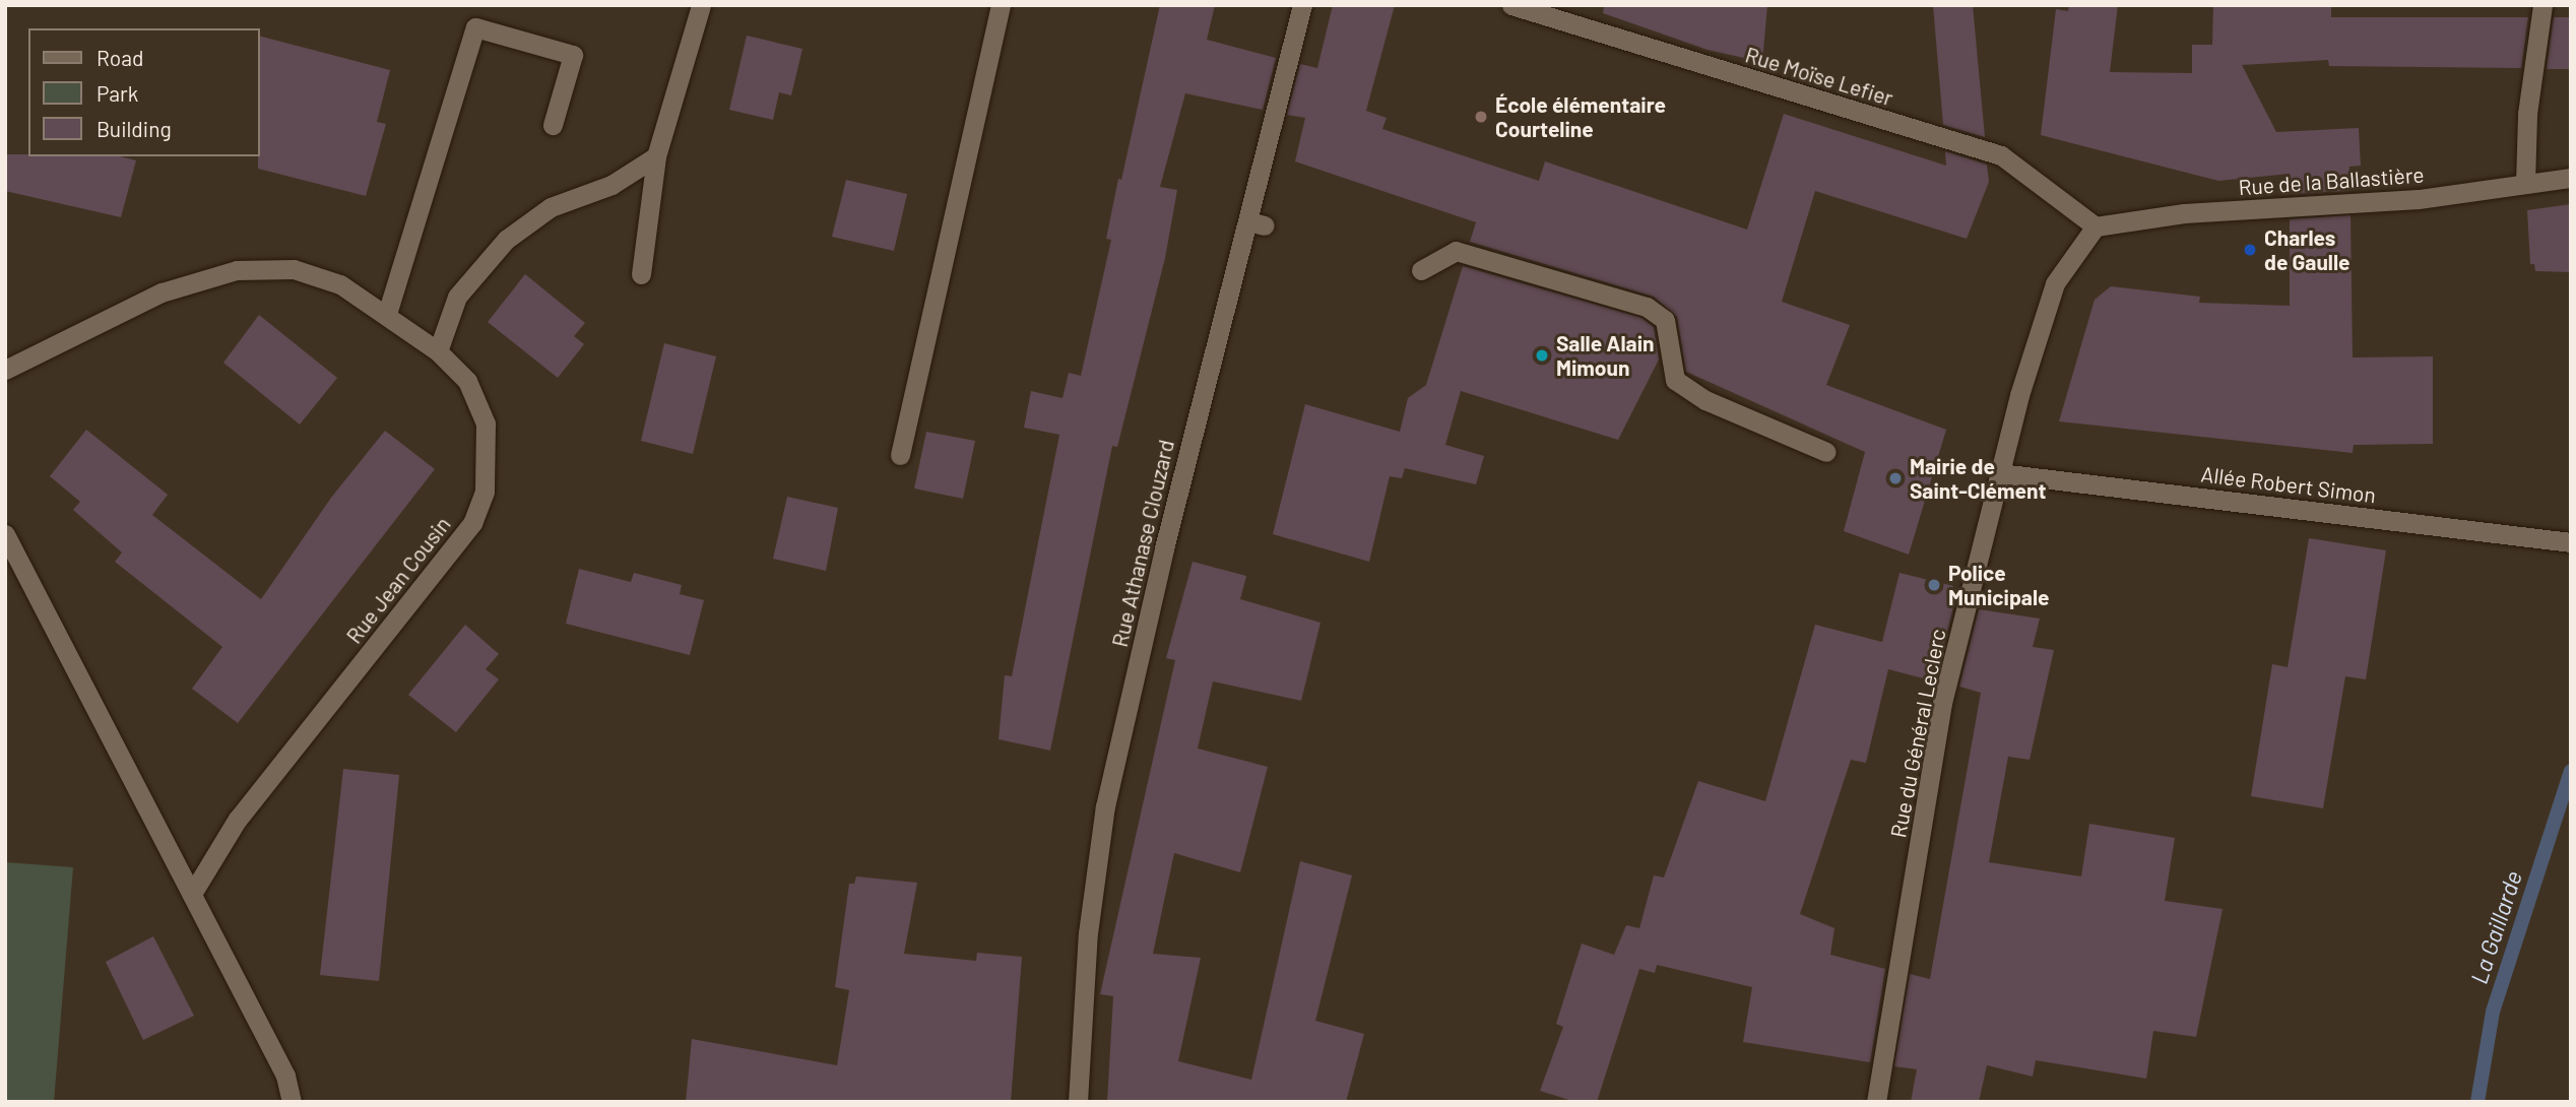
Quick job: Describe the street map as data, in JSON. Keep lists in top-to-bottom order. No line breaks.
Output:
{"streets":{"street":["Rue Moïse Lefier","Rue de la Ballastière","Allée Robert Simon","Rue Athanase Clouzard","Rue Jean Cousin","Rue du Général Leclerc"]},"crossings":[["Rue Moïse Lefier","Rue de la Ballastière"],["Rue Moïse Lefier","Rue du Général Leclerc"],["Rue de la Ballastière","Rue du Général Leclerc"],["Allée Robert Simon","Rue du Général Leclerc"]],"water":["La Gaillarde"],"places":["École élémentaire Courteline","Charles de Gaulle","Salle Alain Mimoun","Mairie de Saint-Clément","Police Municipale"],"legend":["Road","Park","Building"]}
